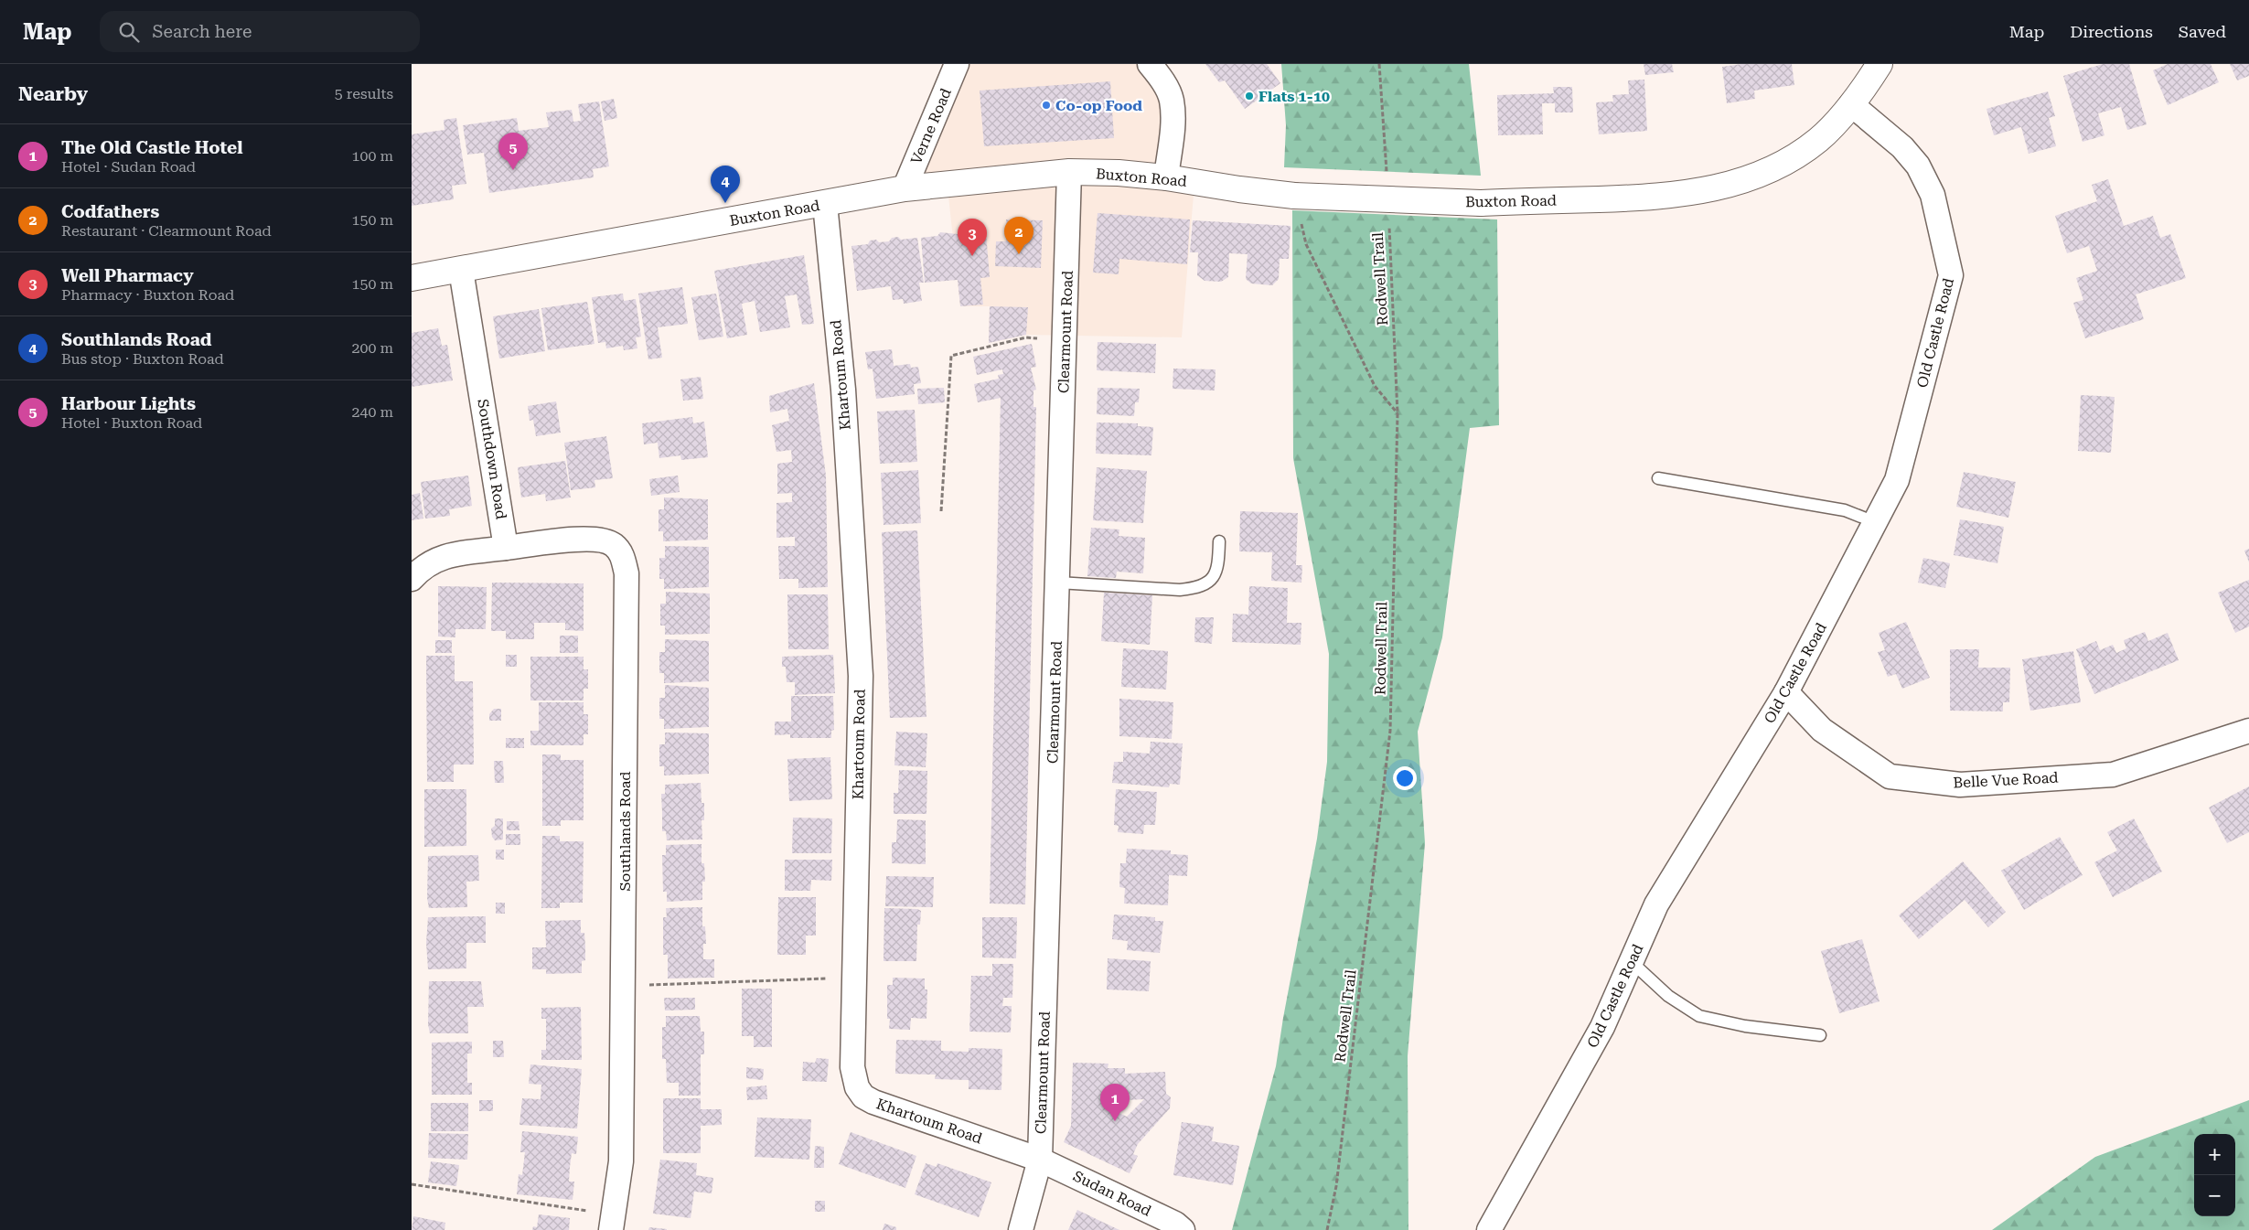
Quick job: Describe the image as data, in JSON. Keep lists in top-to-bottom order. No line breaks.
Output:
{"streets":{"highway":["Buxton Road"],"street":["Verne Road","Clearmount Road","Old Castle Road","Khartoum Road","Southdown Road","Belle Vue Road","Southlands Road","Sudan Road"],"path":["Rodwell Trail"]},"crossings":[["Verne Road","Buxton Road"],["Buxton Road","Clearmount Road"],["Buxton Road","Old Castle Road"],["Buxton Road","Khartoum Road"],["Buxton Road","Southdown Road"],["Clearmount Road","Khartoum Road"],["Clearmount Road","Sudan Road"],["Old Castle Road","Belle Vue Road"],["Khartoum Road","Sudan Road"],["Southdown Road","Southlands Road"]],"places":["Flats 1-10","Co-op Food"],"page":{"header":"Map","search":"Search here","nav":["Map","Directions","Saved"],"heading":["Nearby","5 results"],"list":[{"mark":"1","name":"The Old Castle Hotel","note":"Hotel · Sudan Road","value":"100 m"},{"mark":"2","name":"Codfathers","note":"Restaurant · Clearmount Road","value":"150 m"},{"mark":"3","name":"Well Pharmacy","note":"Pharmacy · Buxton Road","value":"150 m"},{"mark":"4","name":"Southlands Road","note":"Bus stop · Buxton Road","value":"200 m"},{"mark":"5","name":"Harbour Lights","note":"Hotel · Buxton Road","value":"240 m"}],"pins":["5","4","2","3","1"],"map_buttons":["+","−"]}}
